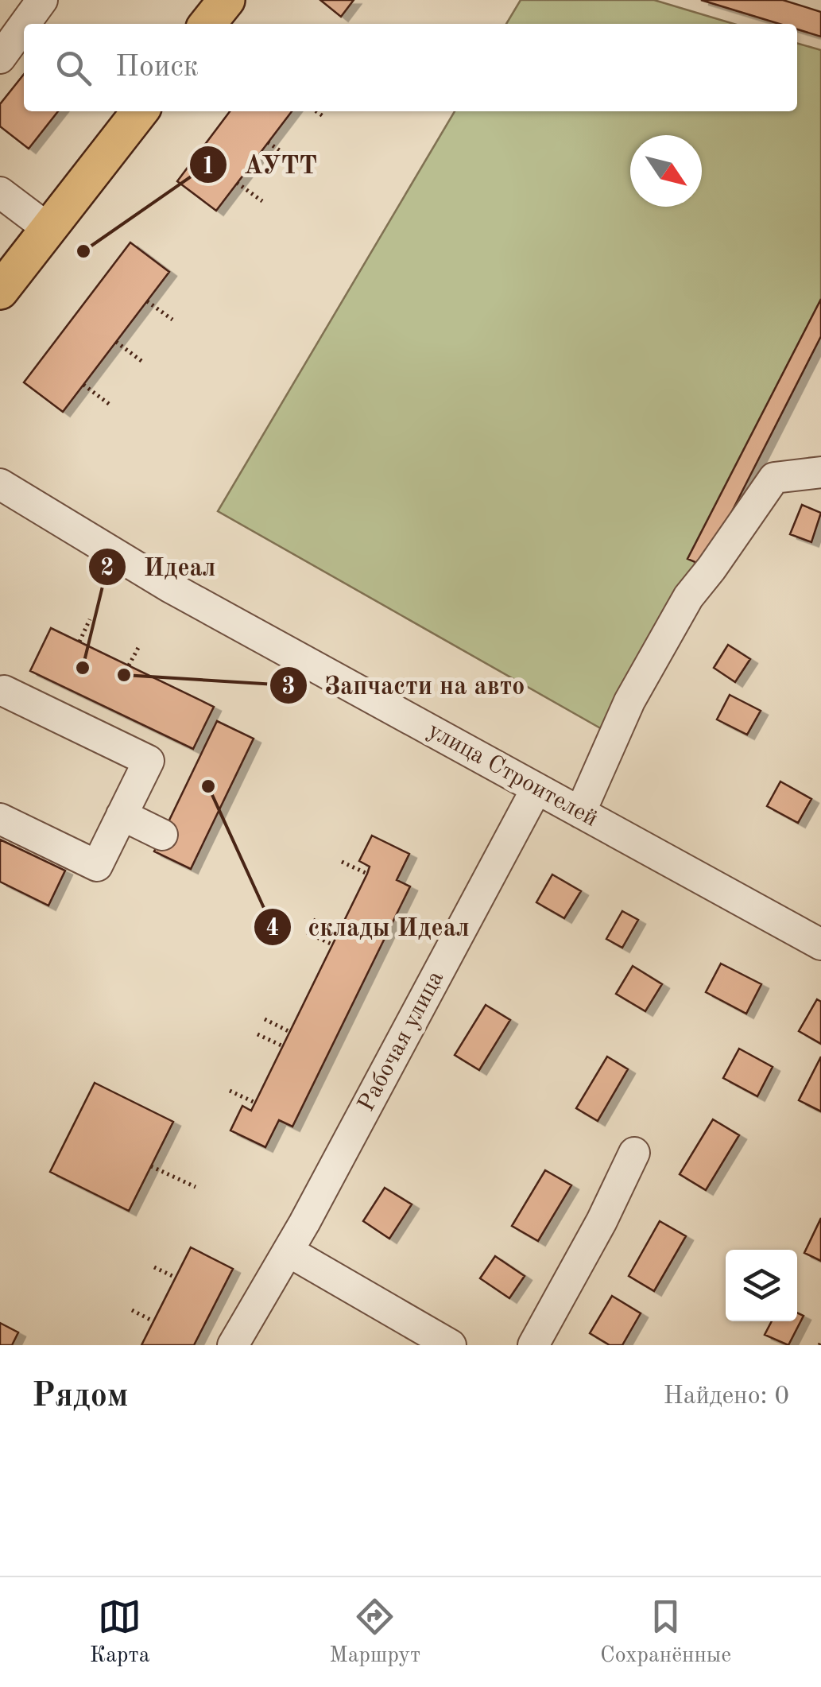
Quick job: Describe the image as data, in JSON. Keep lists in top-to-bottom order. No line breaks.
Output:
{"streets":{"street":["улица Строителей","Рабочая улица"]},"crossings":[["улица Строителей","Рабочая улица"]],"places":["АУТТ","Идеал","Запчасти на авто","склады Идеал"],"north":"bottom right","page":{"search":"Поиск","heading":["Рядом","Найдено: 0"],"nav":["Карта","Маршрут","Сохранённые"]}}
